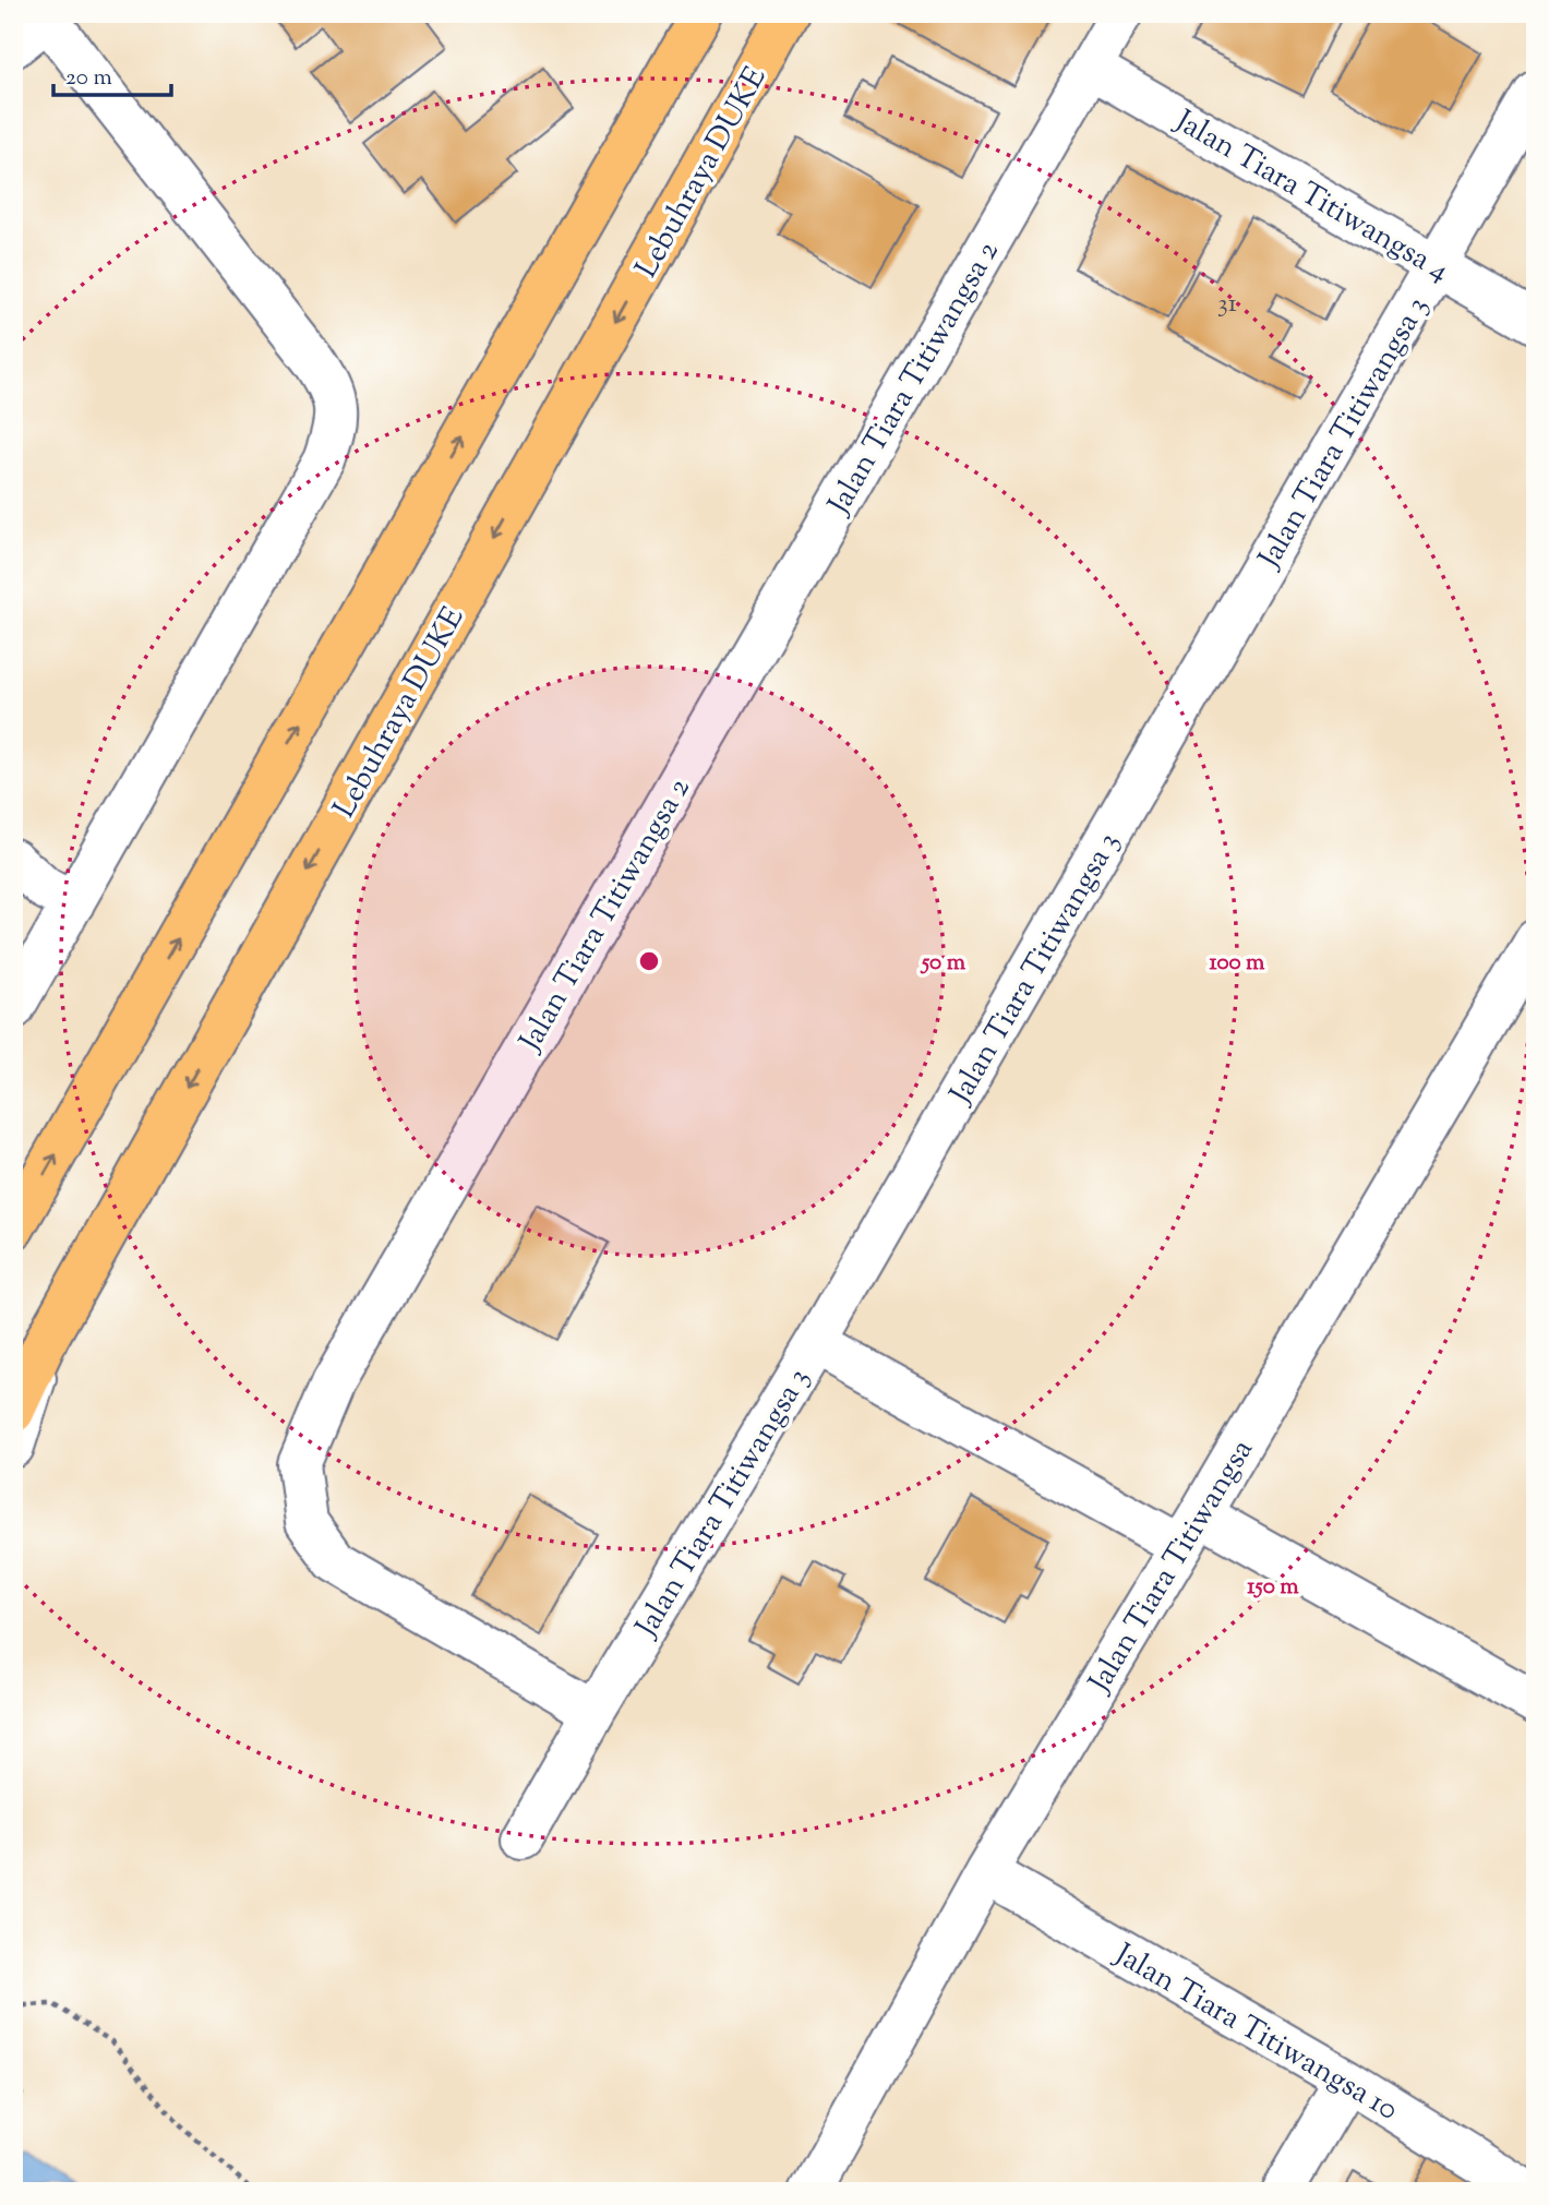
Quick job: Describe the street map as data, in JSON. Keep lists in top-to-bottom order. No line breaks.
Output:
{"streets":{"highway":["Lebuhraya DUKE"],"street":["Jalan Tiara Titiwangsa 4","Jalan Tiara Titiwangsa 2","Jalan Tiara Titiwangsa 3","Jalan Tiara Titiwangsa","Jalan Tiara Titiwangsa 10"]},"crossings":[["Jalan Tiara Titiwangsa 4","Jalan Tiara Titiwangsa 2"],["Jalan Tiara Titiwangsa 4","Jalan Tiara Titiwangsa 3"],["Jalan Tiara Titiwangsa 2","Jalan Tiara Titiwangsa 3"],["Jalan Tiara Titiwangsa","Jalan Tiara Titiwangsa 10"]],"house_numbers":["31"],"scale_bar":"20 m","rings":["50 m","100 m","150 m"]}
